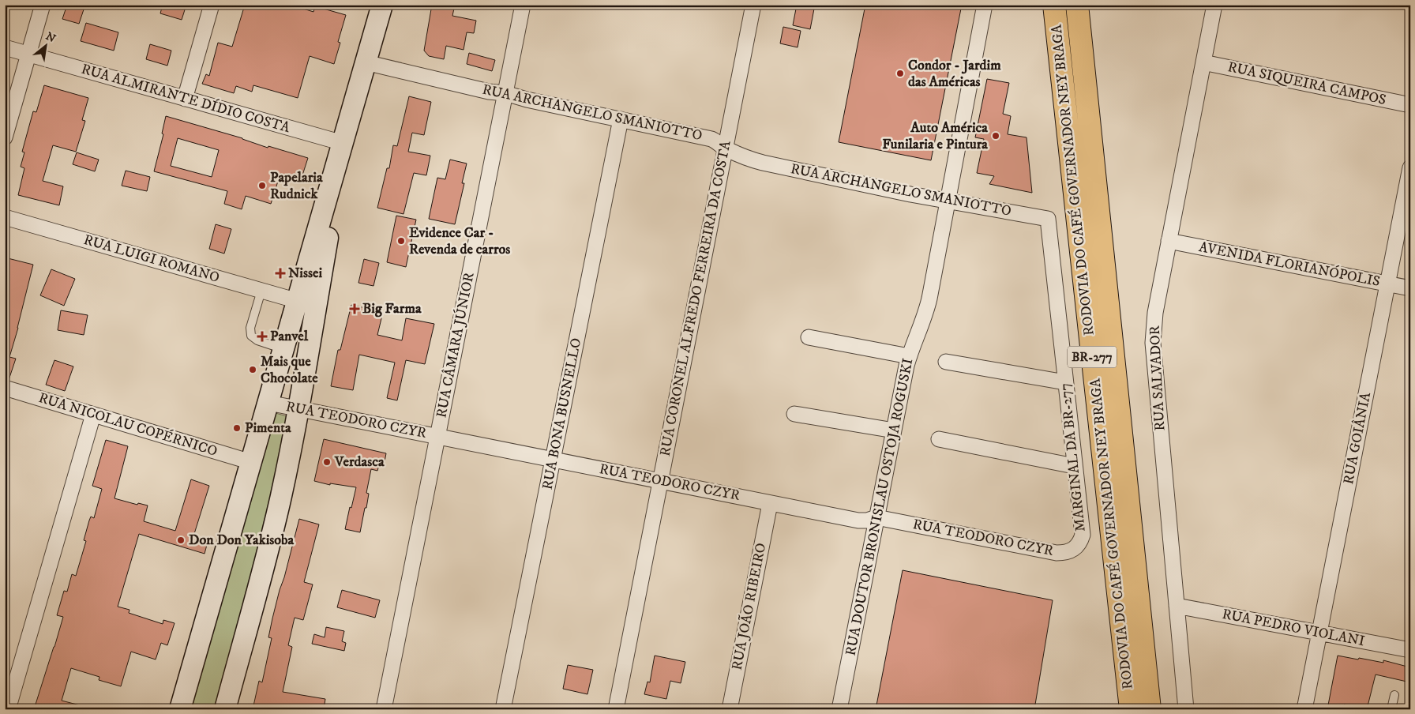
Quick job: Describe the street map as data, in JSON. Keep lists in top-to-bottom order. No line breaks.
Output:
{"streets":{"highway":["RODOVIA DO CAFÉ GOVERNADOR NEY BRAGA","BR-277"],"street":["RUA SIQUEIRA CAMPOS","RUA ALMIRANTE DÍDIO COSTA","RUA ARCHANGELO SMANIOTTO","RUA LUIGI ROMANO","AVENIDA FLORIANÓPOLIS","RUA CORONEL ALFREDO FERREIRA DA COSTA","RUA CÂMARA JÚNIOR","RUA SALVADOR","RUA BONA BUSNELLO","RUA TEODORO CZYR","RUA NICOLAU COPÉRNICO","RUA GOIÂNIA","MARGINAL DA BR-277","RUA DOUTOR BRONISLAU OSTOJA ROGUSKI","RUA JOÃO RIBEIRO","RUA PEDRO VIOLANI"]},"crossings":[["RUA SIQUEIRA CAMPOS","RUA SALVADOR"],["RUA ARCHANGELO SMANIOTTO","RUA CORONEL ALFREDO FERREIRA DA COSTA"],["RUA ARCHANGELO SMANIOTTO","RUA CÂMARA JÚNIOR"],["RUA ARCHANGELO SMANIOTTO","RUA BONA BUSNELLO"],["RUA ARCHANGELO SMANIOTTO","MARGINAL DA BR-277"],["RUA ARCHANGELO SMANIOTTO","RUA DOUTOR BRONISLAU OSTOJA ROGUSKI"],["AVENIDA FLORIANÓPOLIS","RUA SALVADOR"],["AVENIDA FLORIANÓPOLIS","RUA GOIÂNIA"],["RUA CORONEL ALFREDO FERREIRA DA COSTA","RUA TEODORO CZYR"],["RUA CÂMARA JÚNIOR","RUA TEODORO CZYR"],["RUA SALVADOR","RUA PEDRO VIOLANI"],["RUA BONA BUSNELLO","RUA TEODORO CZYR"],["RUA TEODORO CZYR","MARGINAL DA BR-277"],["RUA TEODORO CZYR","RUA DOUTOR BRONISLAU OSTOJA ROGUSKI"],["RUA TEODORO CZYR","RUA JOÃO RIBEIRO"],["RUA GOIÂNIA","RUA PEDRO VIOLANI"]],"places":{"other":["Condor - Jardim das Américas","Auto América Funilaria e Pintura","Papelaria Rudnick","Evidence Car - Revenda de carros","Mais que Chocolate","Pimenta","Verdasca","Don Don Yakisoba"],"health":["Nissei","Big Farma","Panvel"]},"north":"top right"}
